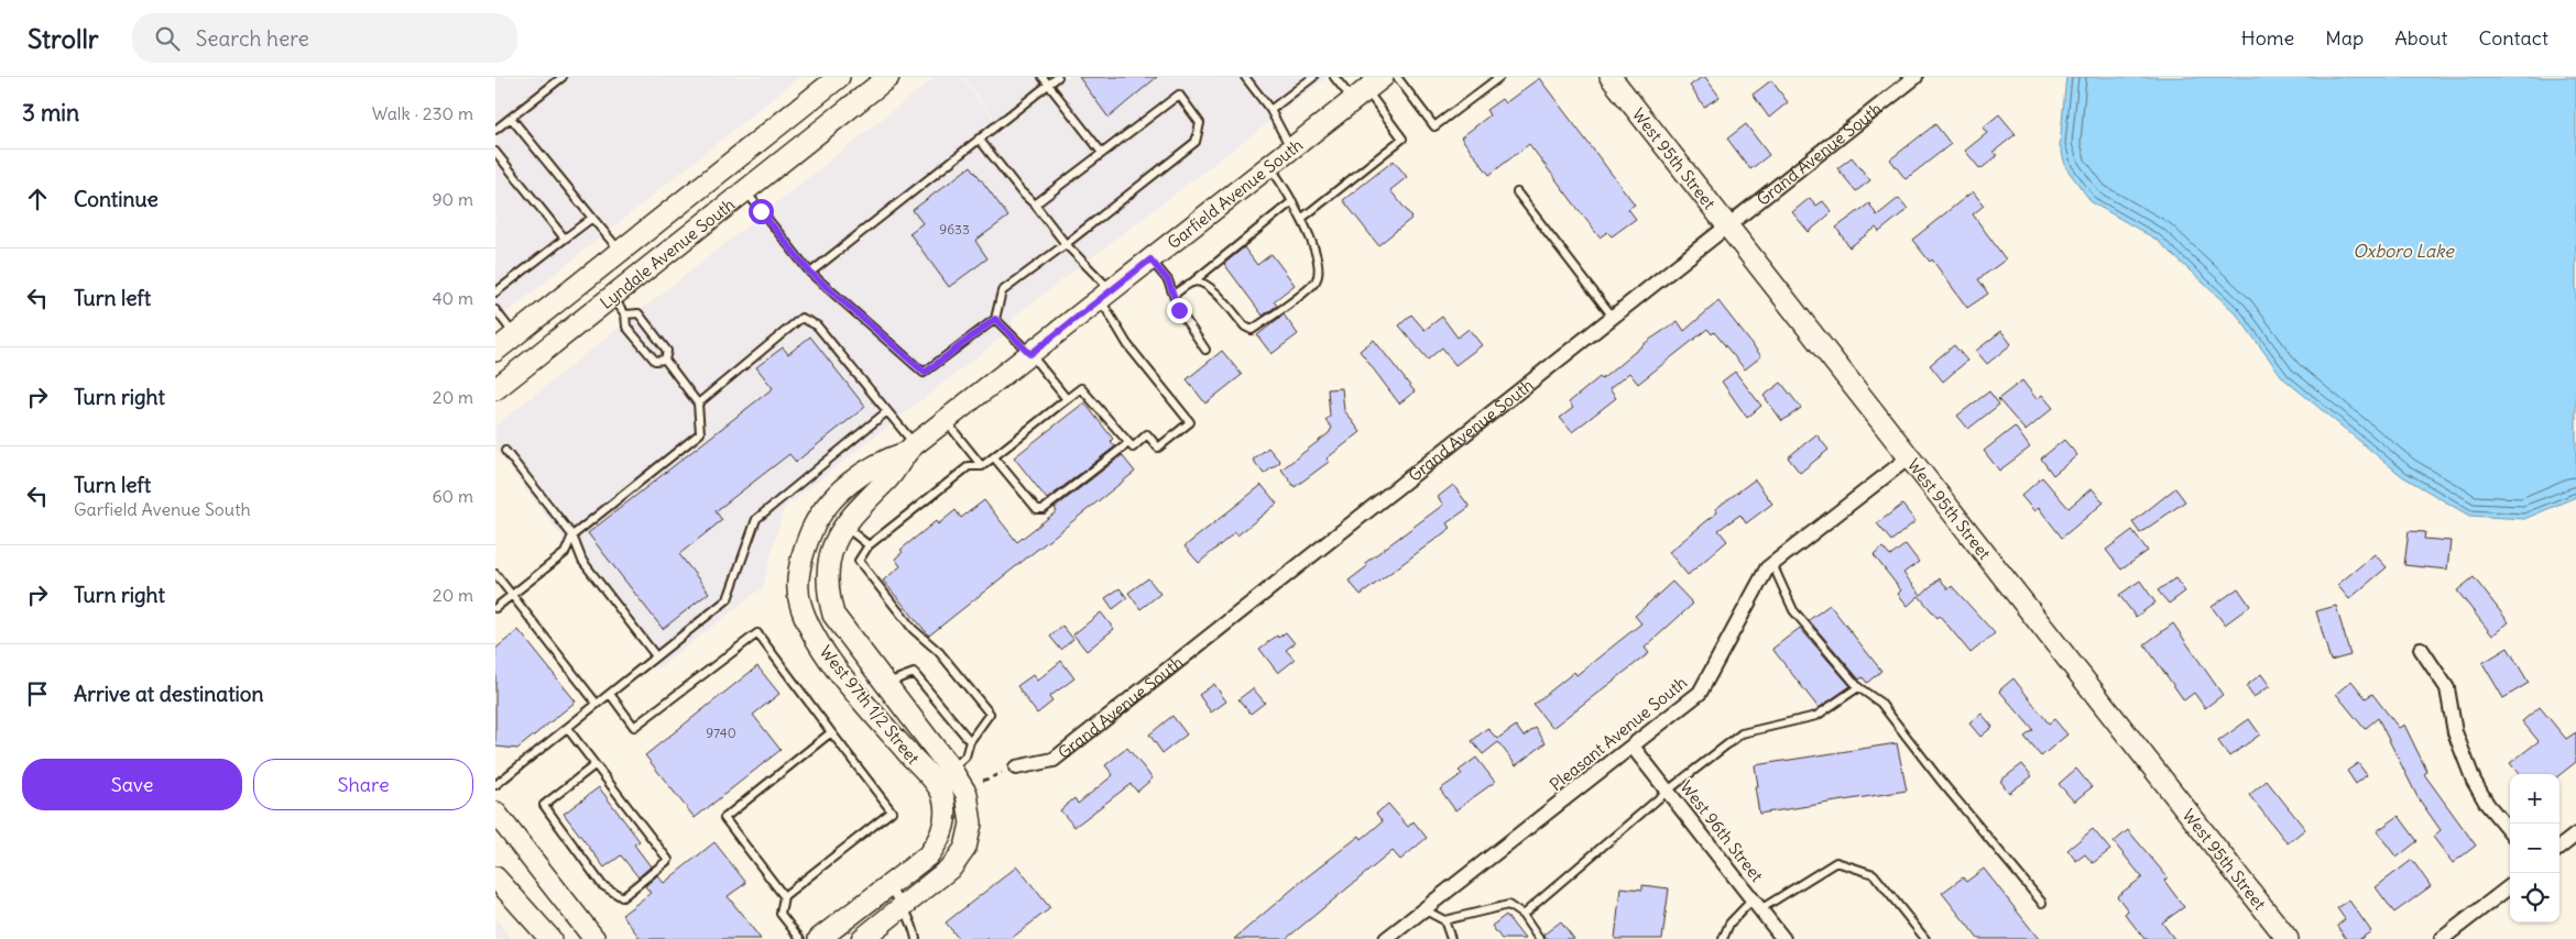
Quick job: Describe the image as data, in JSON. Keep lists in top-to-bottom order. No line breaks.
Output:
{"streets":{"street":["Grand Avenue South","West 95th Street","Garfield Avenue South","Lyndale Avenue South","West 97th 1/2 Street","Pleasant Avenue South","West 96th Street"]},"crossings":[["Grand Avenue South","West 95th Street"],["West 95th Street","Pleasant Avenue South"],["Garfield Avenue South","West 97th 1/2 Street"],["Pleasant Avenue South","West 96th Street"]],"water":["Oxboro Lake"],"house_numbers":["9633","9740"],"page":{"header":"Strollr","search":"Search here","nav":["Home","Map","About","Contact"],"heading":["3 min","Walk · 230 m"],"list":[["Continue","90 m"],["Turn left","40 m"],["Turn right","20 m"],["Turn left","Garfield Avenue South","60 m"],["Turn right","20 m"],"Arrive at destination"],"buttons":["Save","Share"],"map_buttons":["+","−"]}}
